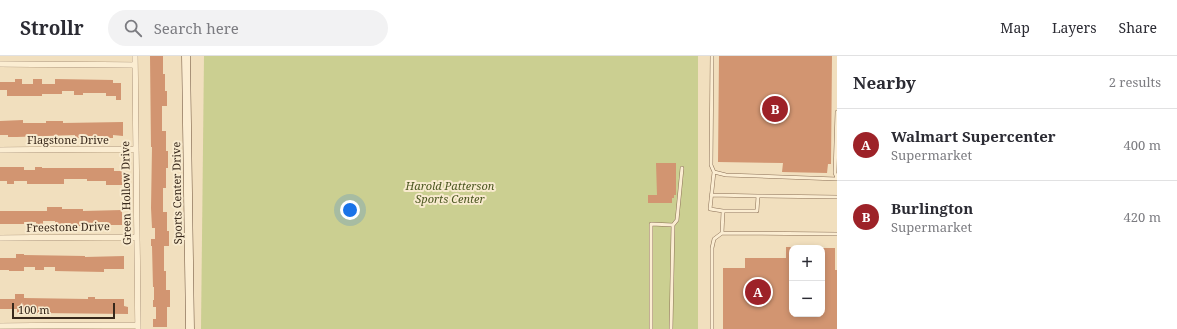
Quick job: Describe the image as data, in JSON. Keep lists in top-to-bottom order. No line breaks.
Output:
{"streets":{"street":["Flagstone Drive","Green Hollow Drive","Sports Center Drive","Freestone Drive"]},"crossings":[["Flagstone Drive","Green Hollow Drive"],["Green Hollow Drive","Freestone Drive"]],"parks":["Harold Patterson Sports Center"],"scale_bar":"100 m","page":{"header":"Strollr","search":"Search here","nav":["Map","Layers","Share"],"heading":["Nearby","2 results"],"pins":["B","A"],"list":[{"mark":"A","name":"Walmart Supercenter","note":"Supermarket","value":"400 m"},{"mark":"B","name":"Burlington","note":"Supermarket","value":"420 m"}],"map_buttons":["+","−"],"scale":"100 m"}}
